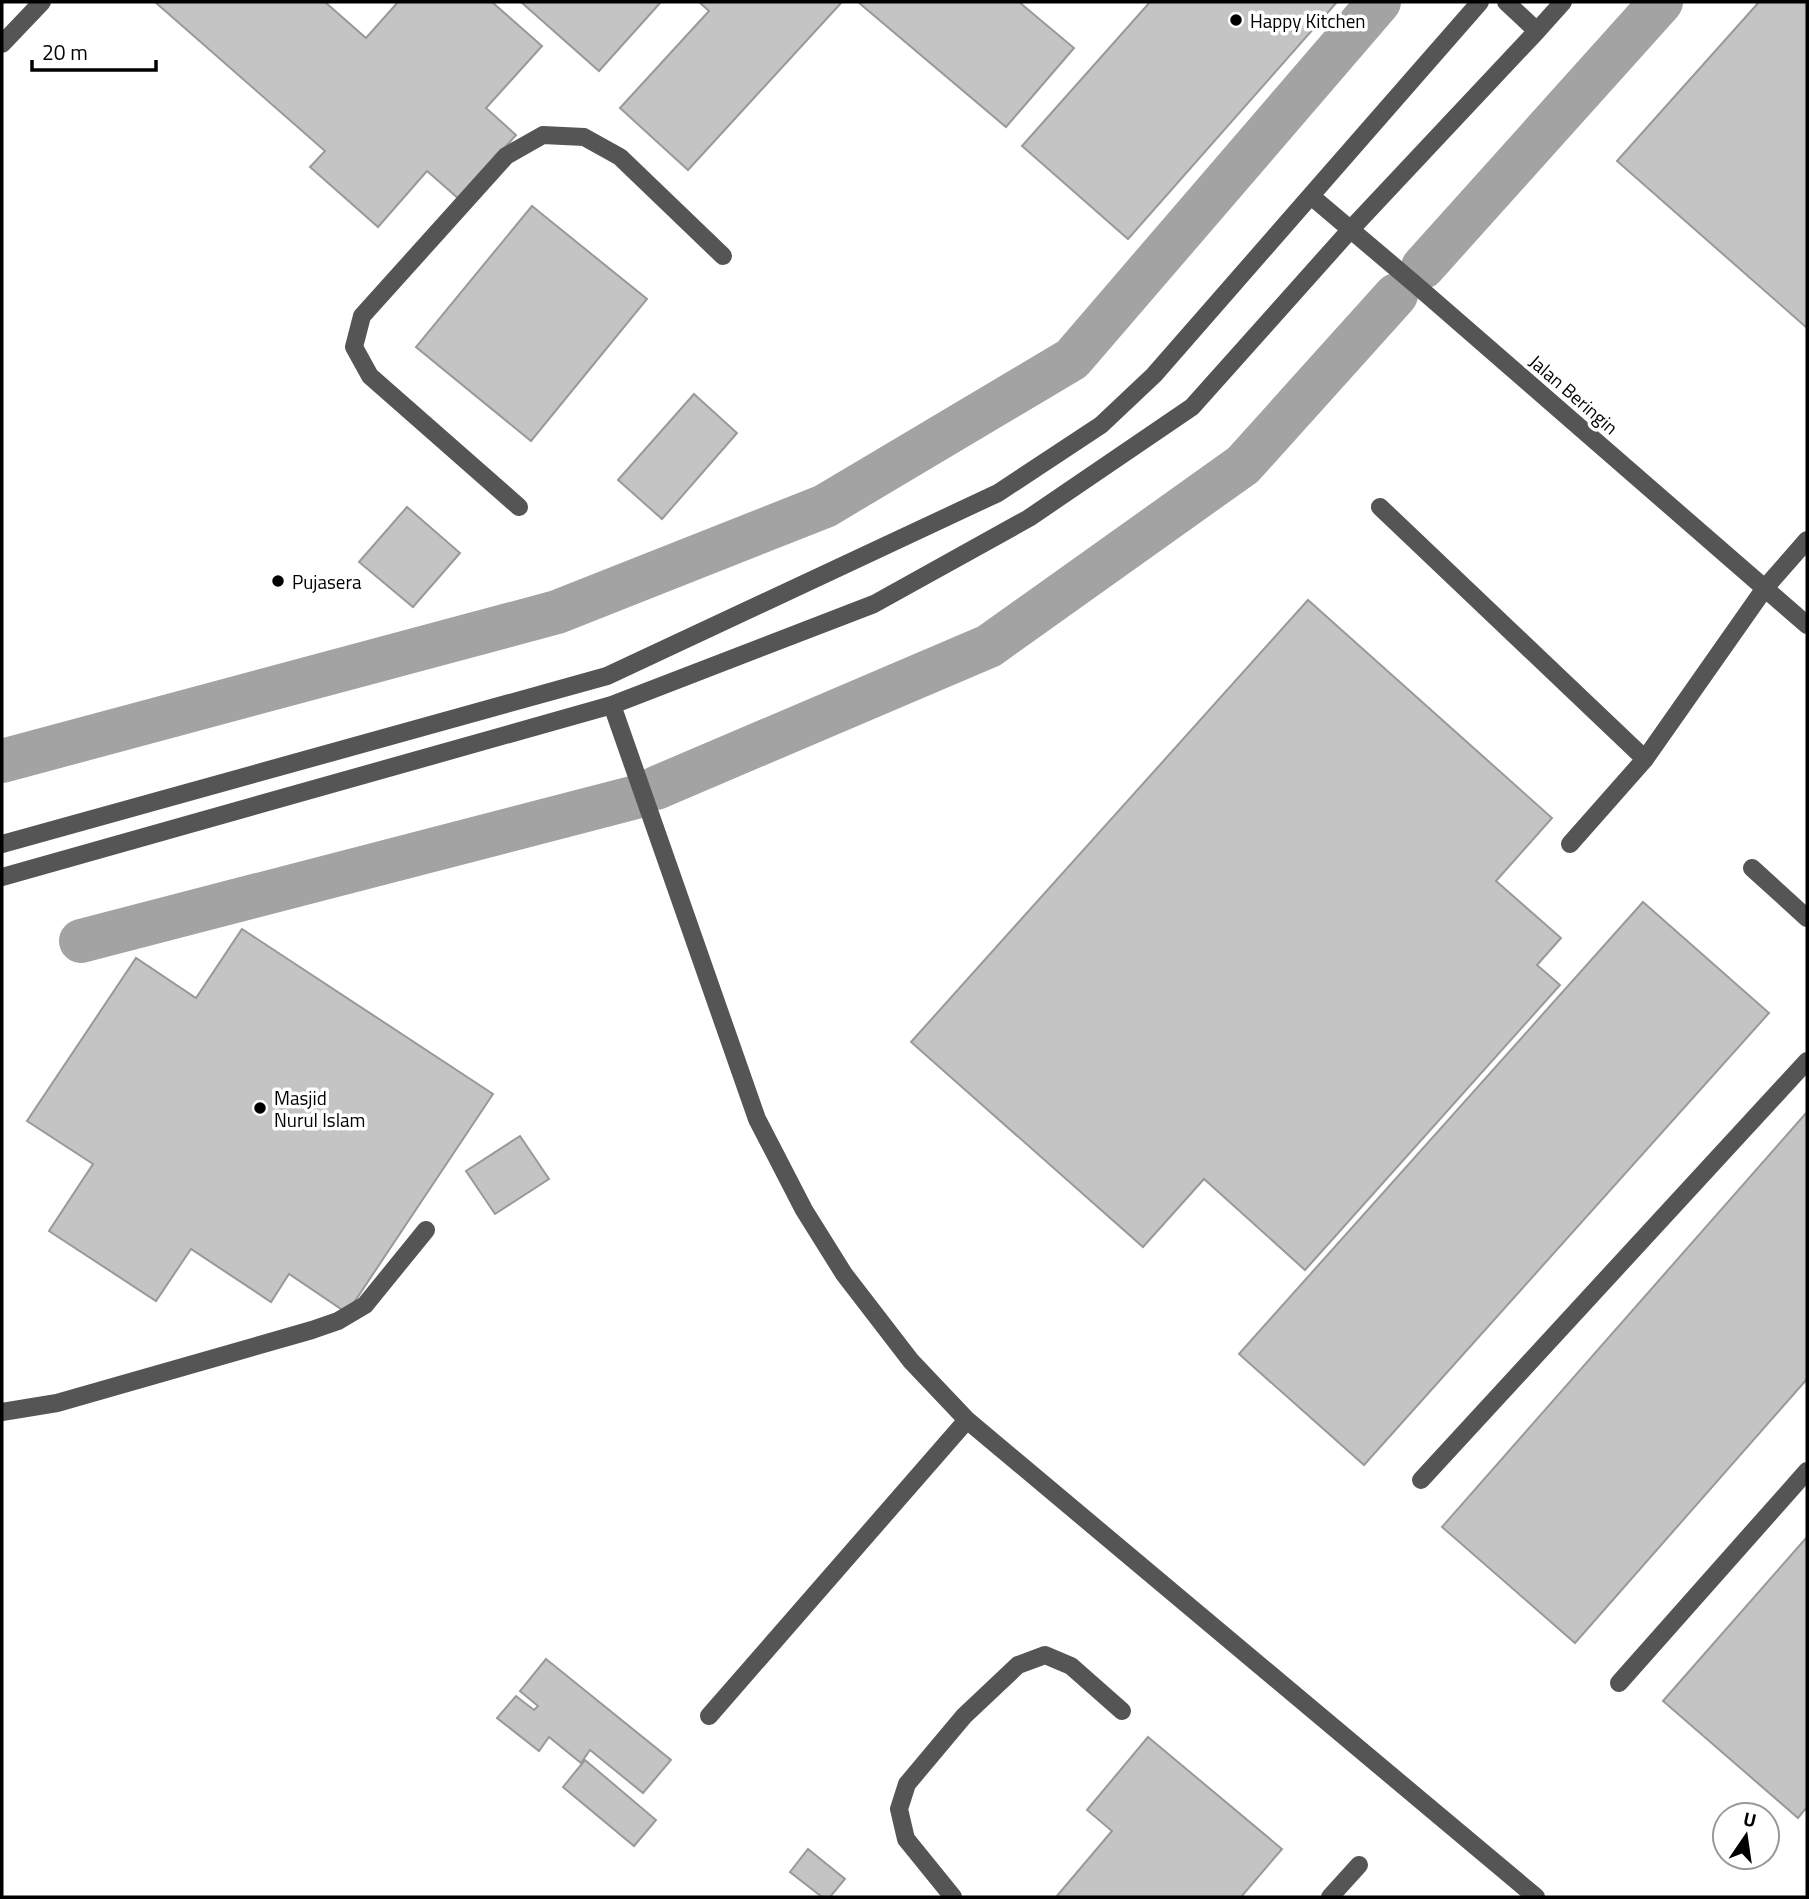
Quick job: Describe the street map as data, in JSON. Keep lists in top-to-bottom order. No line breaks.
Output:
{"streets":{"street":["Jalan Beringin"]},"places":["Happy Kitchen","Pujasera","Masjid Nurul Islam"],"scale_bar":"20 m","north":"top"}
